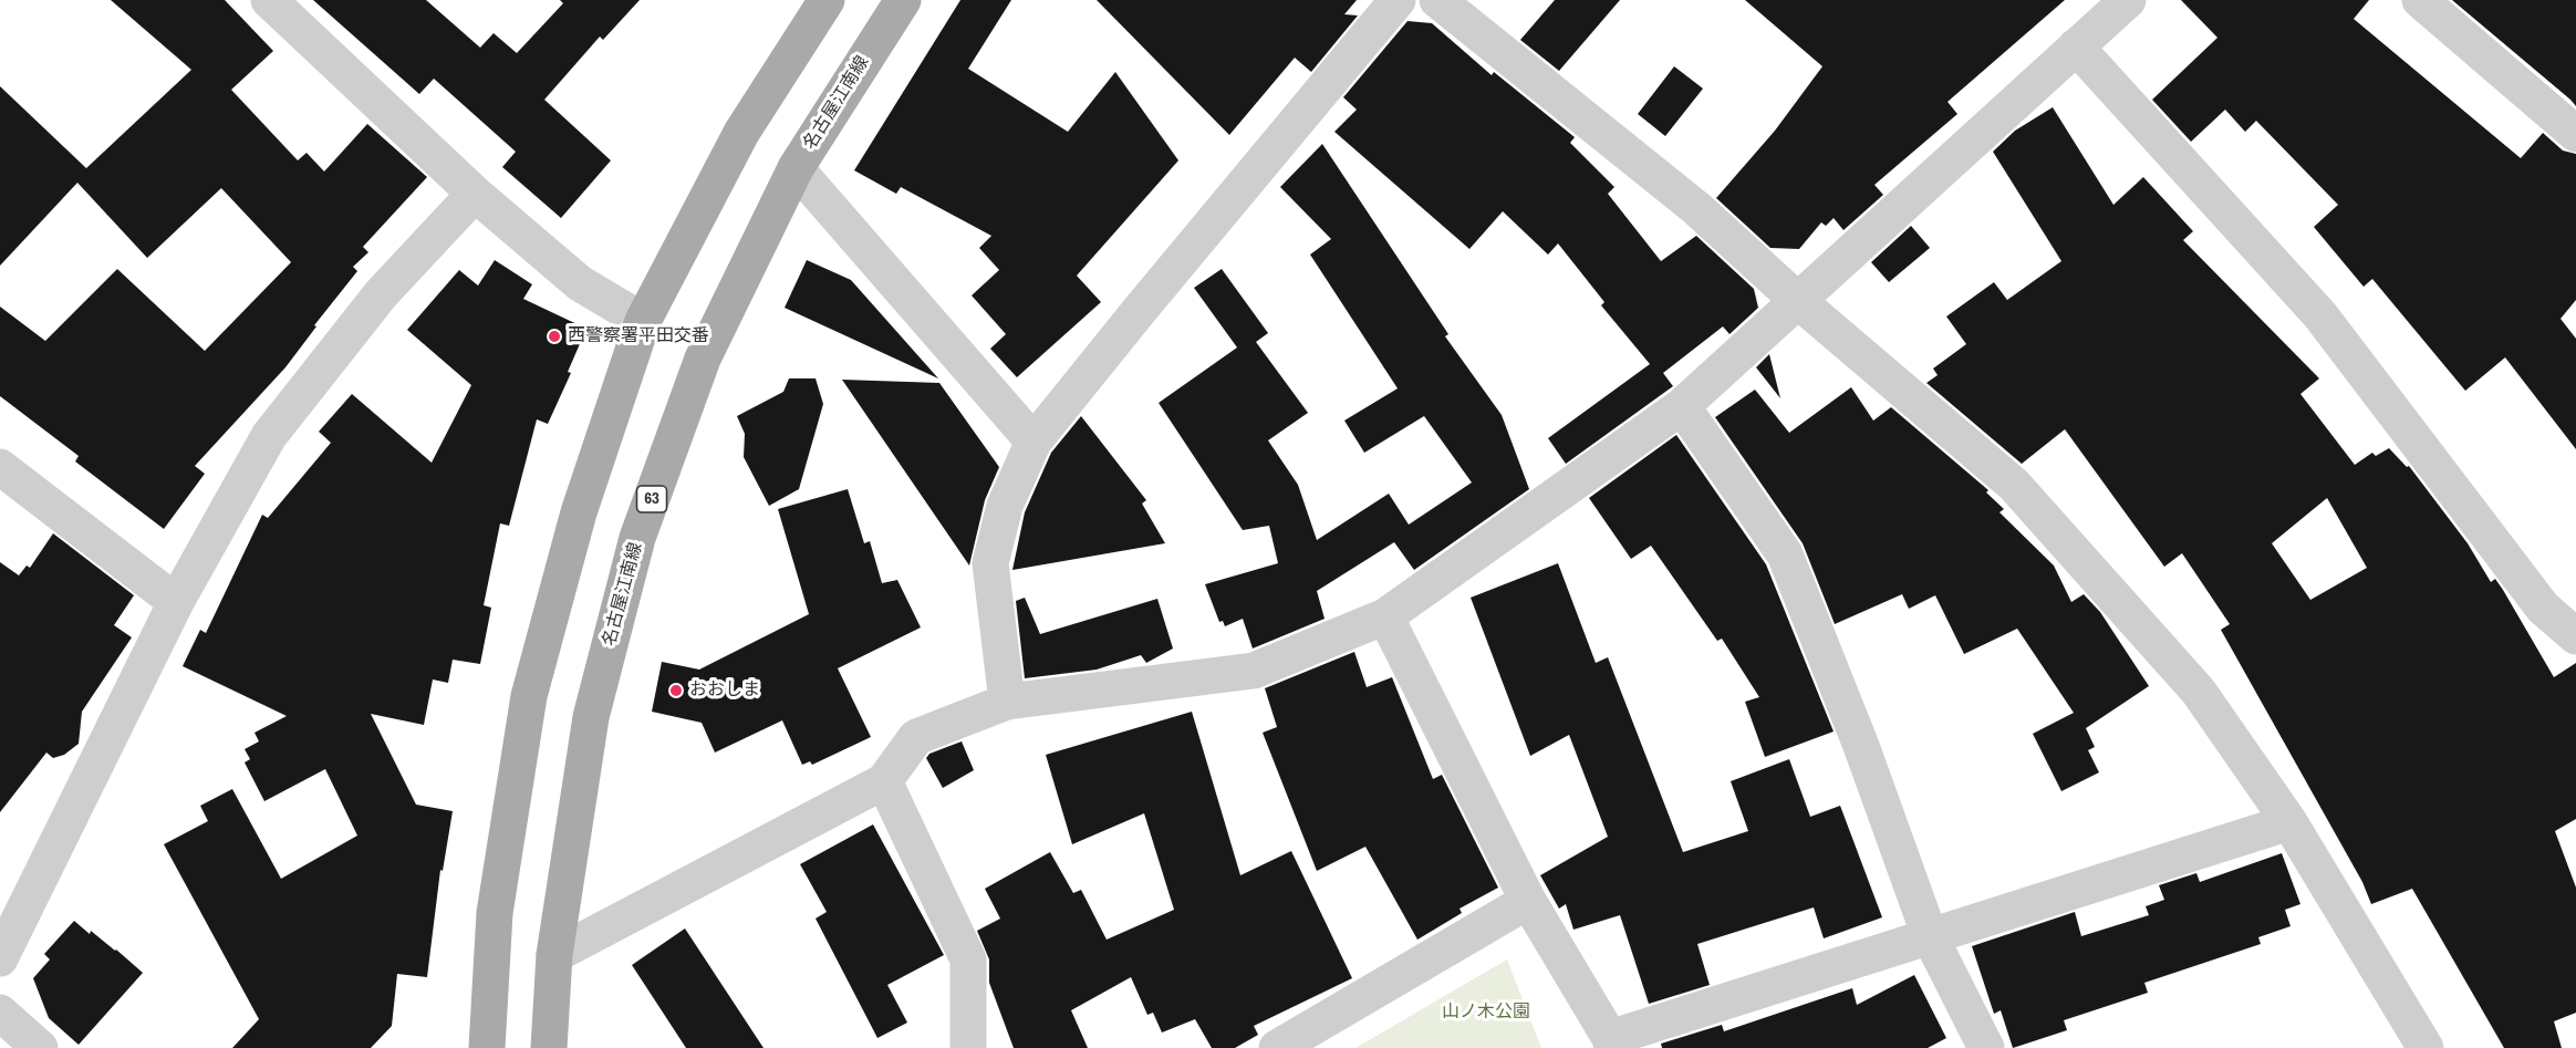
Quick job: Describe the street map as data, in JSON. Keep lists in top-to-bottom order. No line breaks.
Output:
{"streets":{"main road":["名古屋江南線","63"]},"parks":["山ノ木公園"],"places":["西警察署平田交番","おおしま"]}
